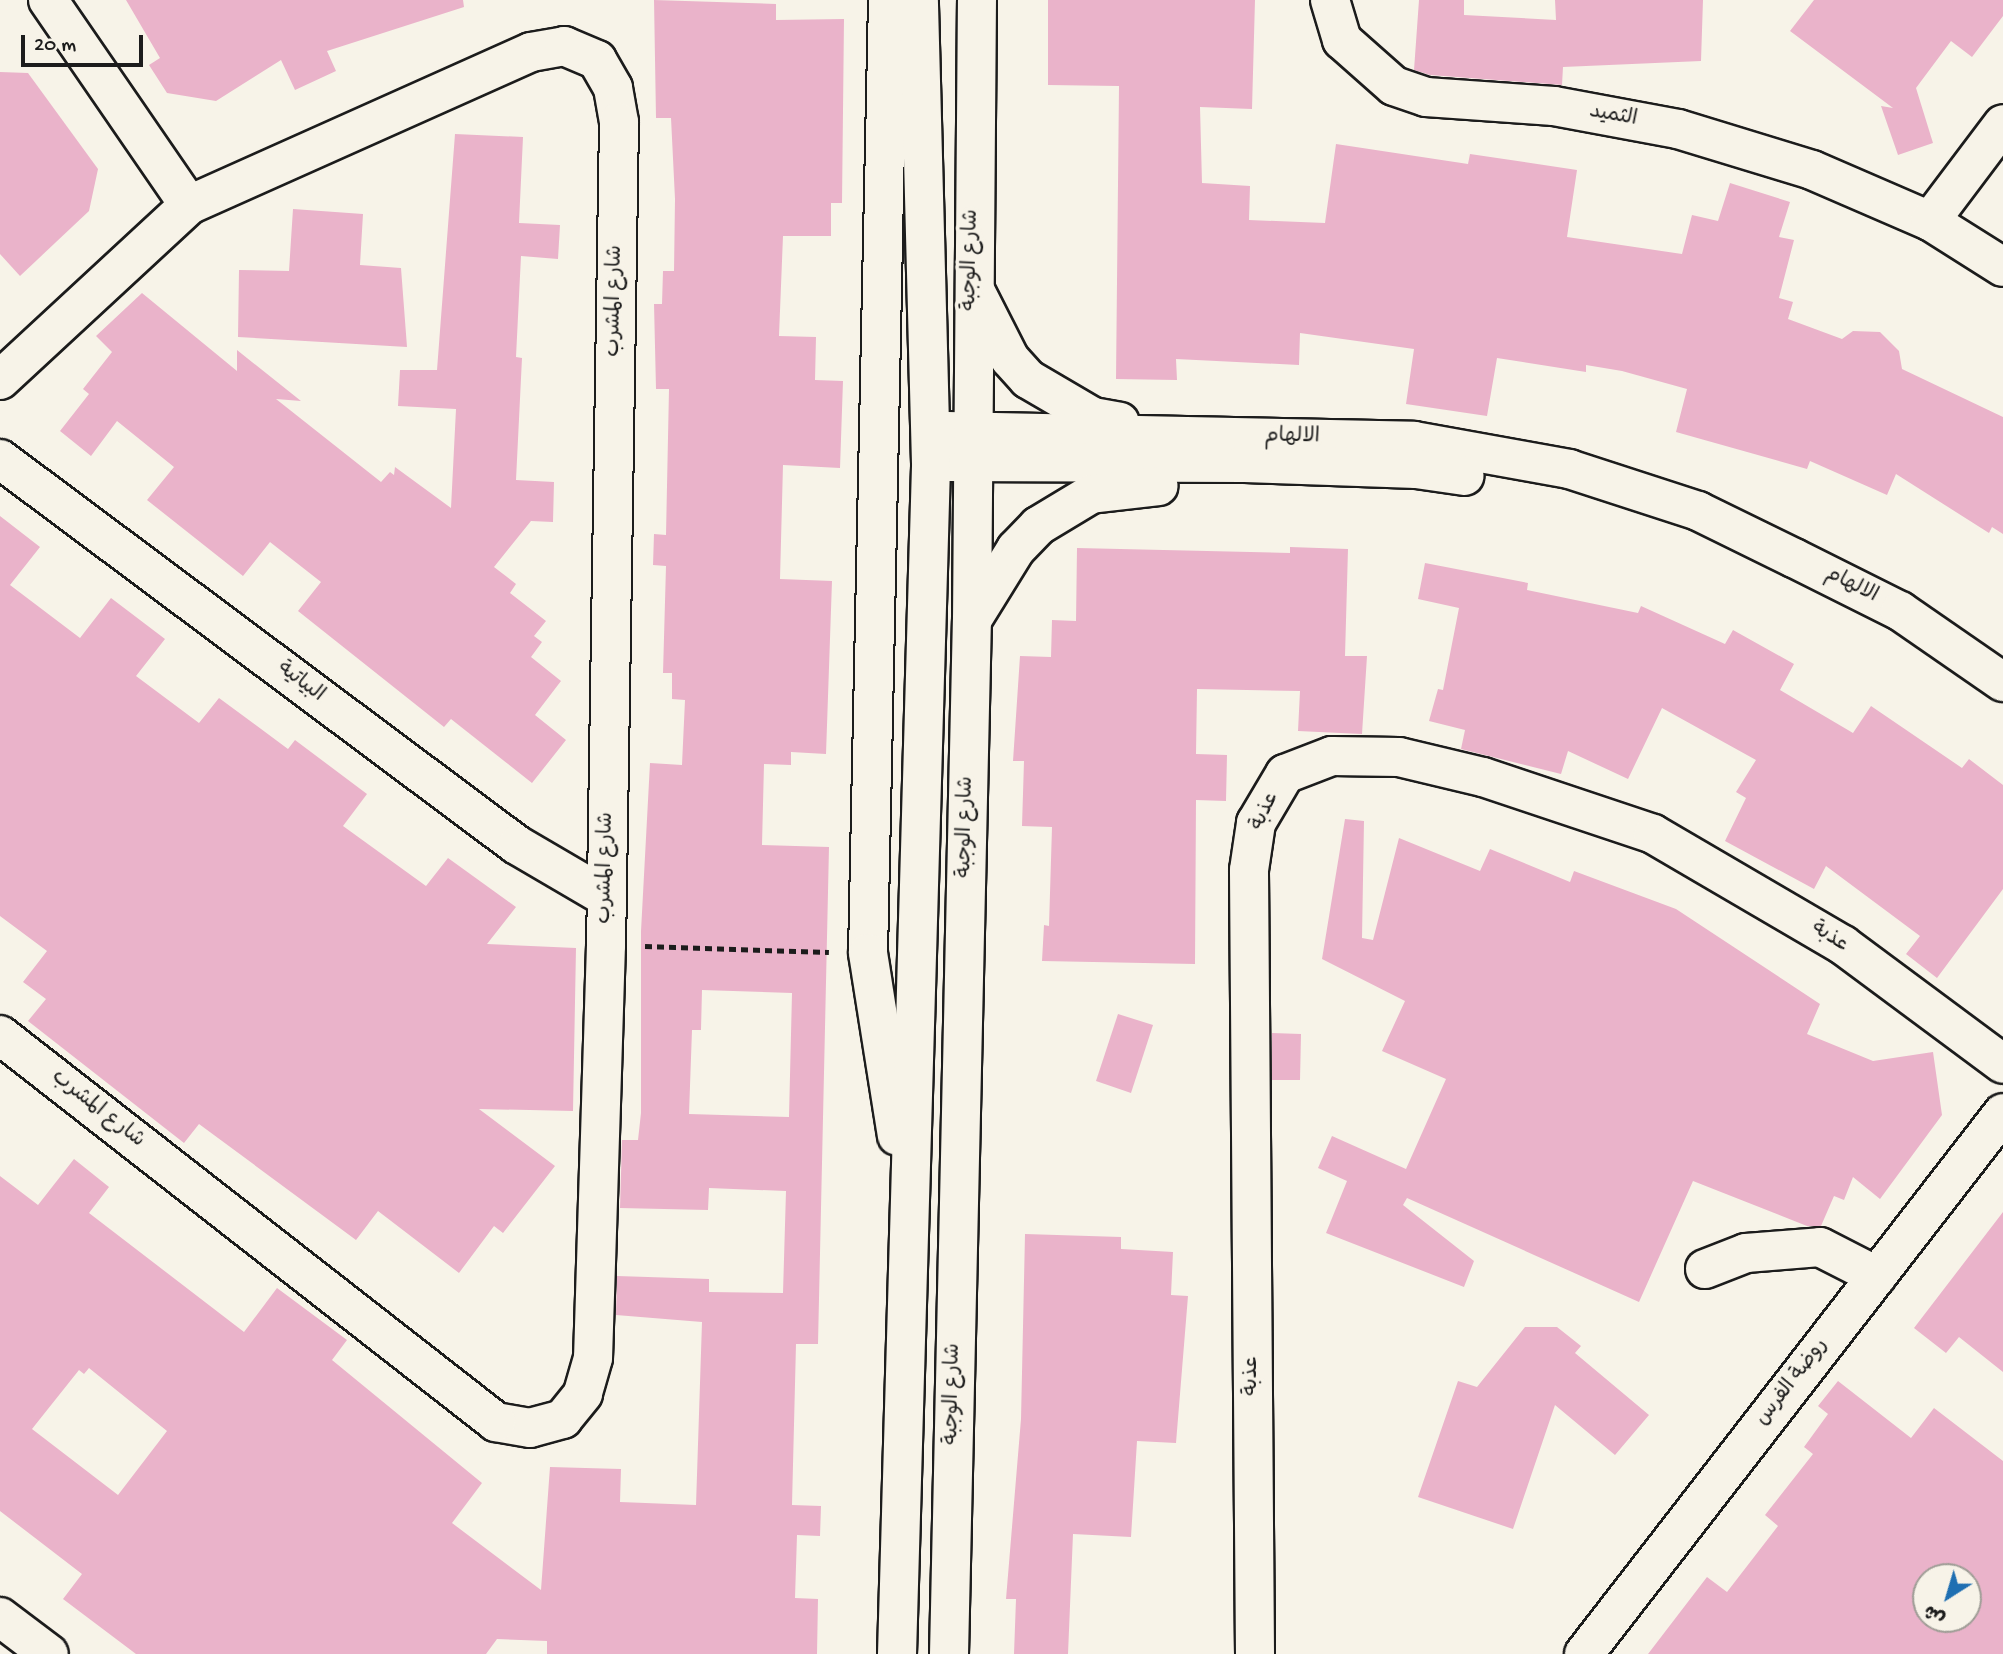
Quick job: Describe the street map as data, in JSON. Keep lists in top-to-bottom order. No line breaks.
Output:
{"streets":{"street":["الثميد","شارع الوجبة","شارع المشرب","الالهام","البياتية","عذبة","روضة الفرس"]},"crossings":[["شارع الوجبة","الالهام"],["شارع المشرب","البياتية"]],"scale_bar":"20 m","north":"bottom left"}
